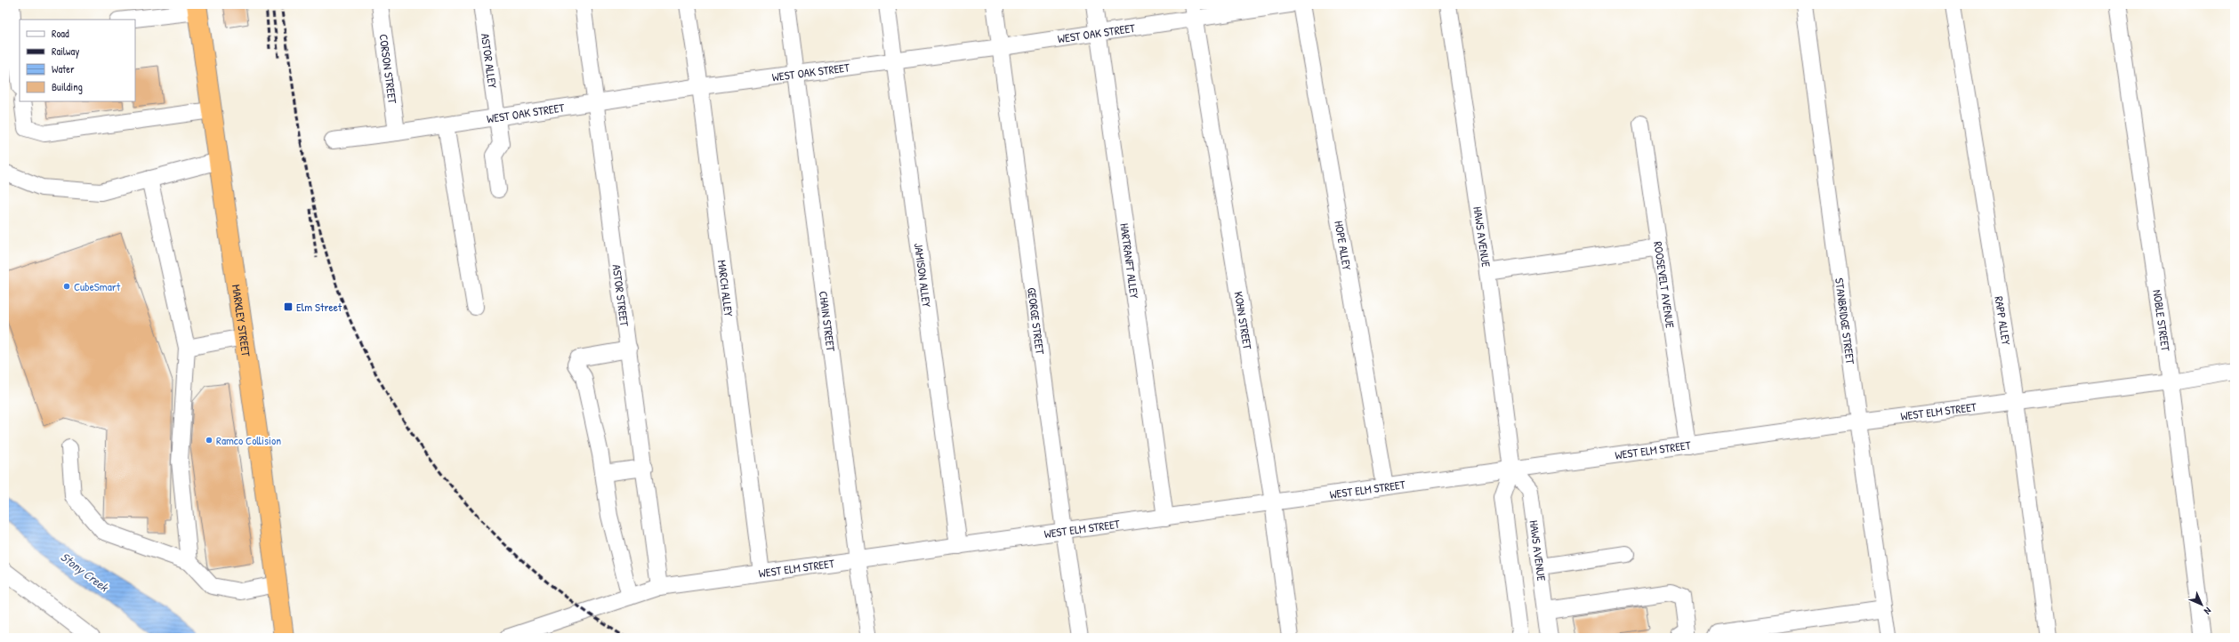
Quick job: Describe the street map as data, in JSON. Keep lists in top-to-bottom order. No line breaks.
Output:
{"streets":{"highway":["MARKLEY STREET"],"street":["WEST OAK STREET","ASTOR ALLEY","CORSON STREET","HAWS AVENUE","HOPE ALLEY","HARTRANFT ALLEY","JAMISON ALLEY","ROOSEVELT AVENUE","MARCH ALLEY","ASTOR STREET","CHAIN STREET","GEORGE STREET","KOHN STREET","STANBRIDGE STREET","RAPP ALLEY","NOBLE STREET","WEST ELM STREET"]},"crossings":[["WEST OAK STREET","ASTOR ALLEY"],["WEST OAK STREET","CORSON STREET"],["WEST OAK STREET","HARTRANFT ALLEY"],["WEST OAK STREET","JAMISON ALLEY"],["WEST OAK STREET","MARCH ALLEY"],["WEST OAK STREET","ASTOR STREET"],["WEST OAK STREET","CHAIN STREET"],["WEST OAK STREET","GEORGE STREET"],["WEST OAK STREET","KOHN STREET"],["HAWS AVENUE","WEST ELM STREET"],["HOPE ALLEY","WEST ELM STREET"],["HARTRANFT ALLEY","WEST ELM STREET"],["JAMISON ALLEY","WEST ELM STREET"],["ROOSEVELT AVENUE","WEST ELM STREET"],["MARCH ALLEY","WEST ELM STREET"],["ASTOR STREET","WEST ELM STREET"],["CHAIN STREET","WEST ELM STREET"],["GEORGE STREET","WEST ELM STREET"],["KOHN STREET","WEST ELM STREET"],["STANBRIDGE STREET","WEST ELM STREET"],["RAPP ALLEY","WEST ELM STREET"],["NOBLE STREET","WEST ELM STREET"]],"water":["Stony Creek"],"places":{"other":["CubeSmart","Ramco Collision"],"transit":["Elm Street"]},"legend":["Road","Railway","Water","Building"],"north":"bottom right"}
